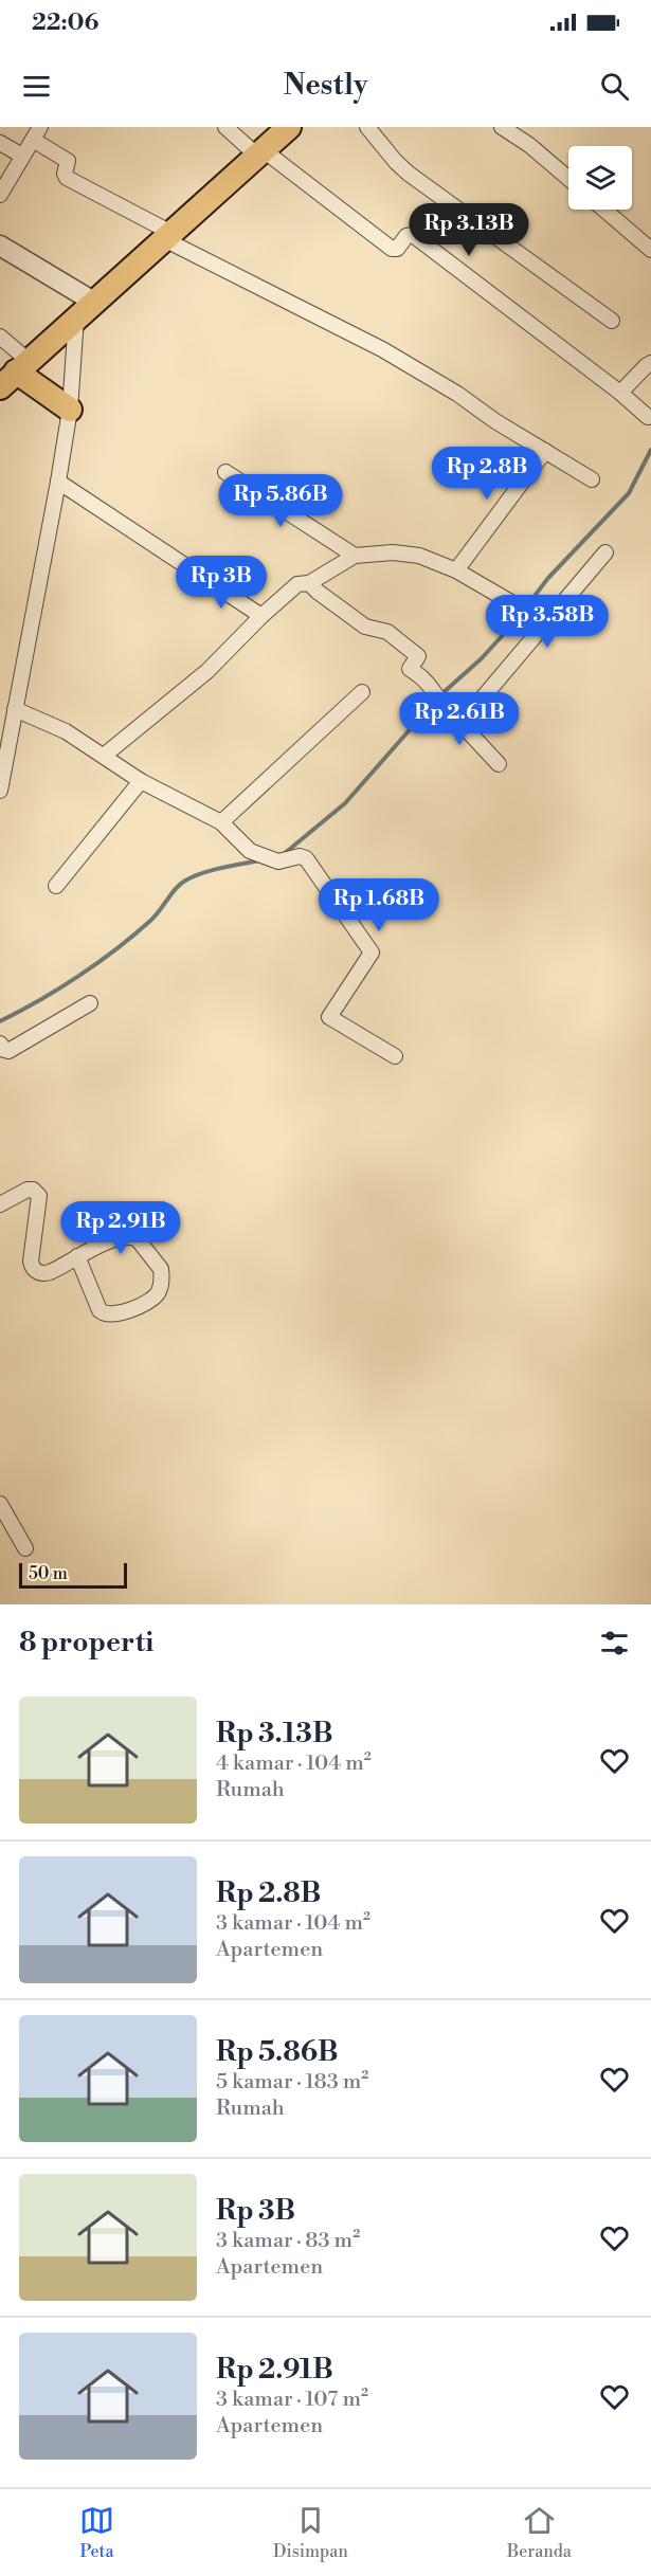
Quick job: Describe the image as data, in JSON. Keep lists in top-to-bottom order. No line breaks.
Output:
{"scale_bar":"50 m","page":{"status":"22:06","header":"Nestly","price":["Rp 3.13B","Rp 2.8B","Rp 5.86B","Rp 3B","Rp 3.58B","Rp 2.61B","Rp 1.68B","Rp 2.91B"],"scale":"50 m","heading":"8 properti","list":[{"name":"Rp 3.13B","note":"4 kamar · 104 m² · Rumah"},{"name":"Rp 2.8B","note":"3 kamar · 104 m² · Apartemen"},{"name":"Rp 5.86B","note":"5 kamar · 183 m² · Rumah"},{"name":"Rp 3B","note":"3 kamar · 83 m² · Apartemen"},{"name":"Rp 2.91B","note":"3 kamar · 107 m² · Apartemen"}],"tabs":["Peta","Disimpan","Beranda"]}}
